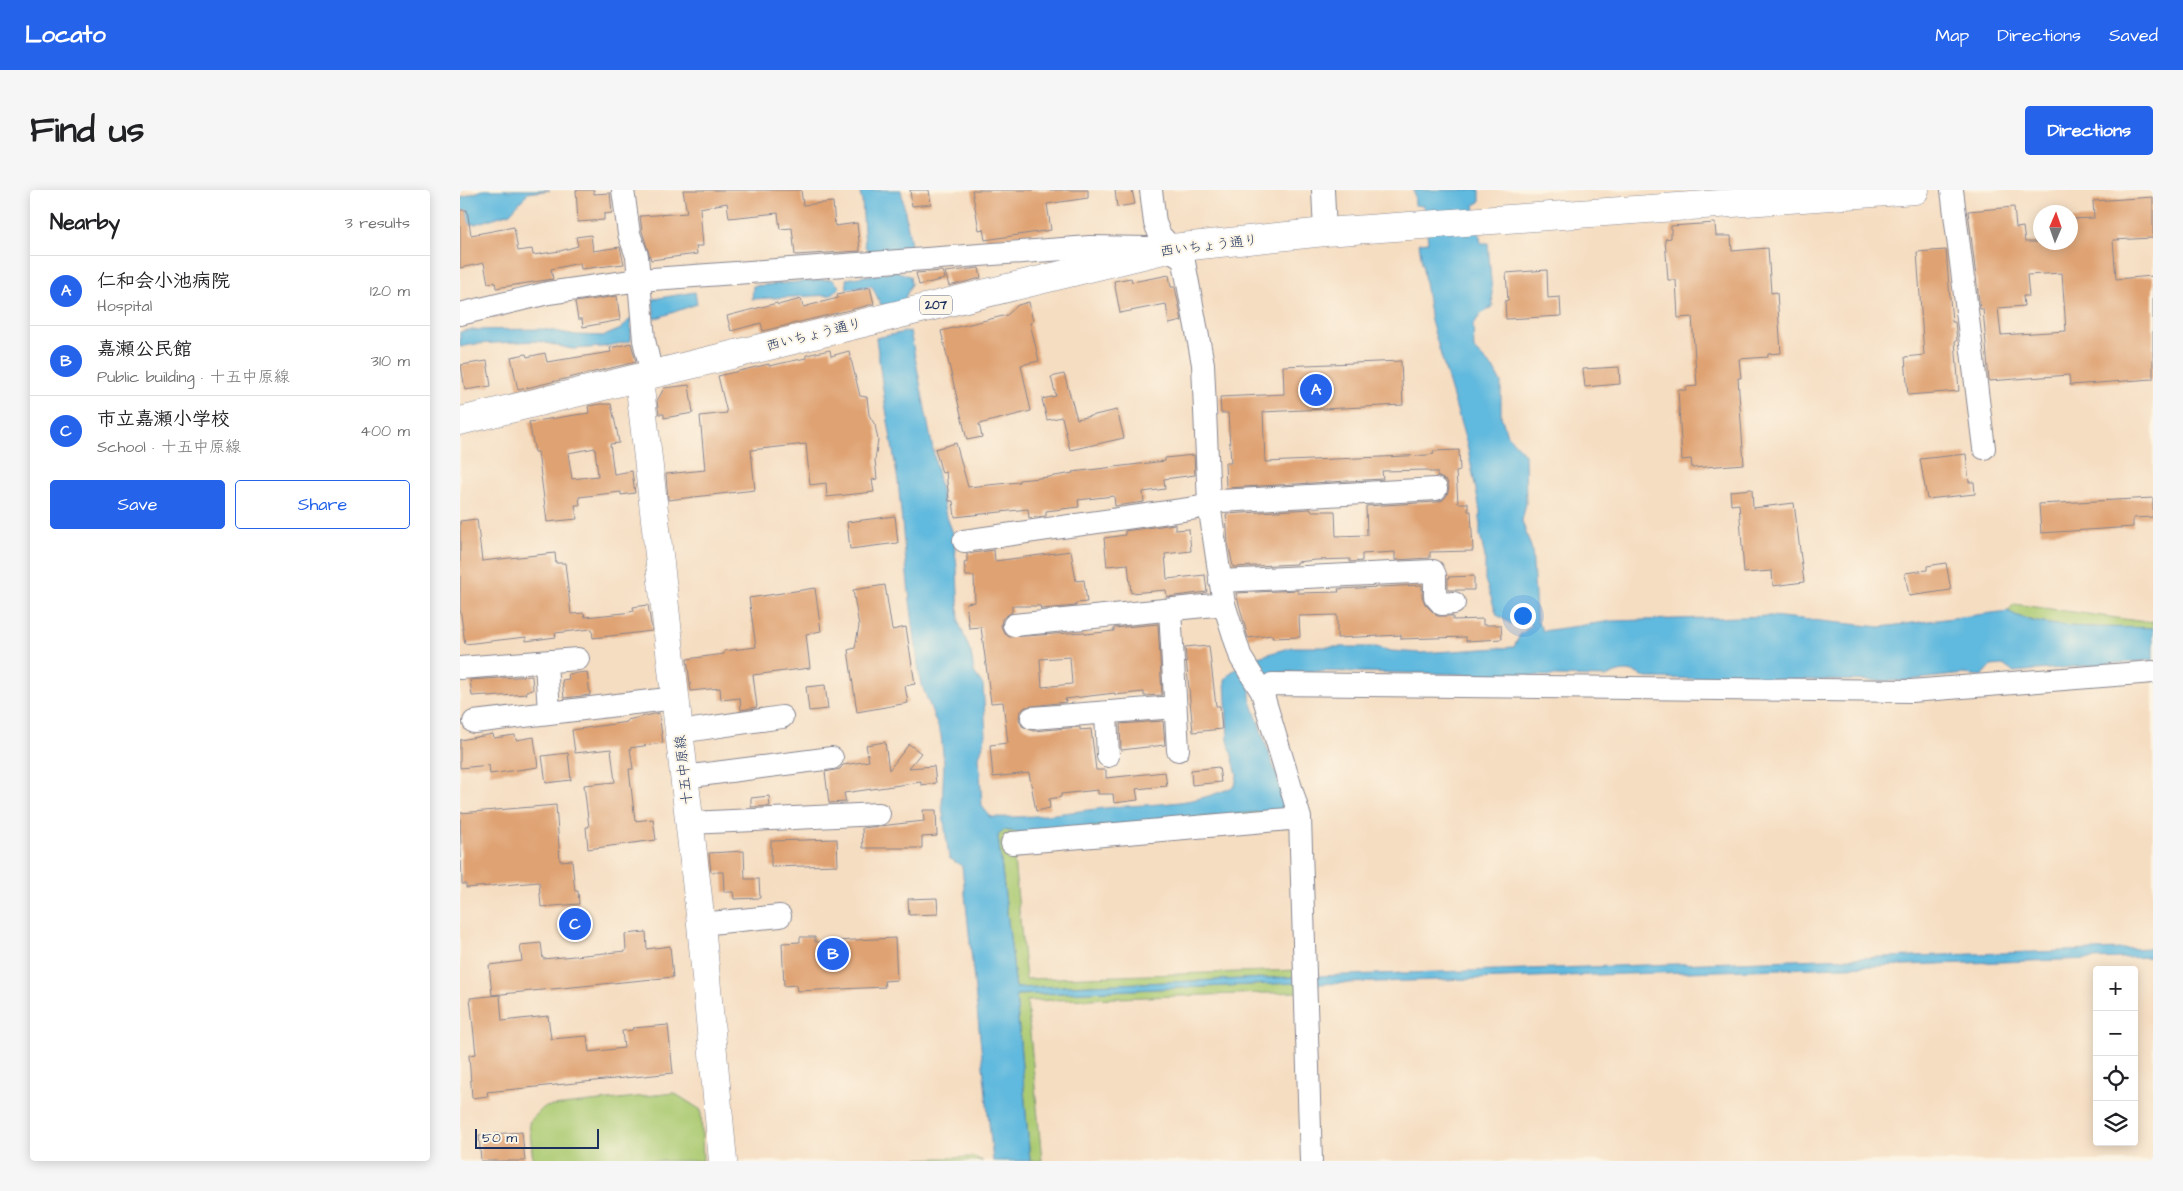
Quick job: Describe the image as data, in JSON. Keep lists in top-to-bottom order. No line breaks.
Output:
{"streets":{"main road":["西いちょう通り","207","十五中原線"]},"crossings":[["西いちょう通り","十五中原線"]],"scale_bar":"50 m","north":"top","page":{"header":"Locato","nav":["Map","Directions","Saved"],"title":"Find us","buttons":["Directions",["Save","Share"]],"heading":["Nearby","3 results"],"list":[{"mark":"A","name":"仁和会小池病院","note":"Hospital","value":"120 m"},{"mark":"B","name":"嘉瀬公民館","note":"Public building · 十五中原線","value":"310 m"},{"mark":"C","name":"市立嘉瀬小学校","note":"School · 十五中原線","value":"400 m"}],"pins":["A","C","B"],"map_buttons":["+","−"],"scale":"50 m"}}
